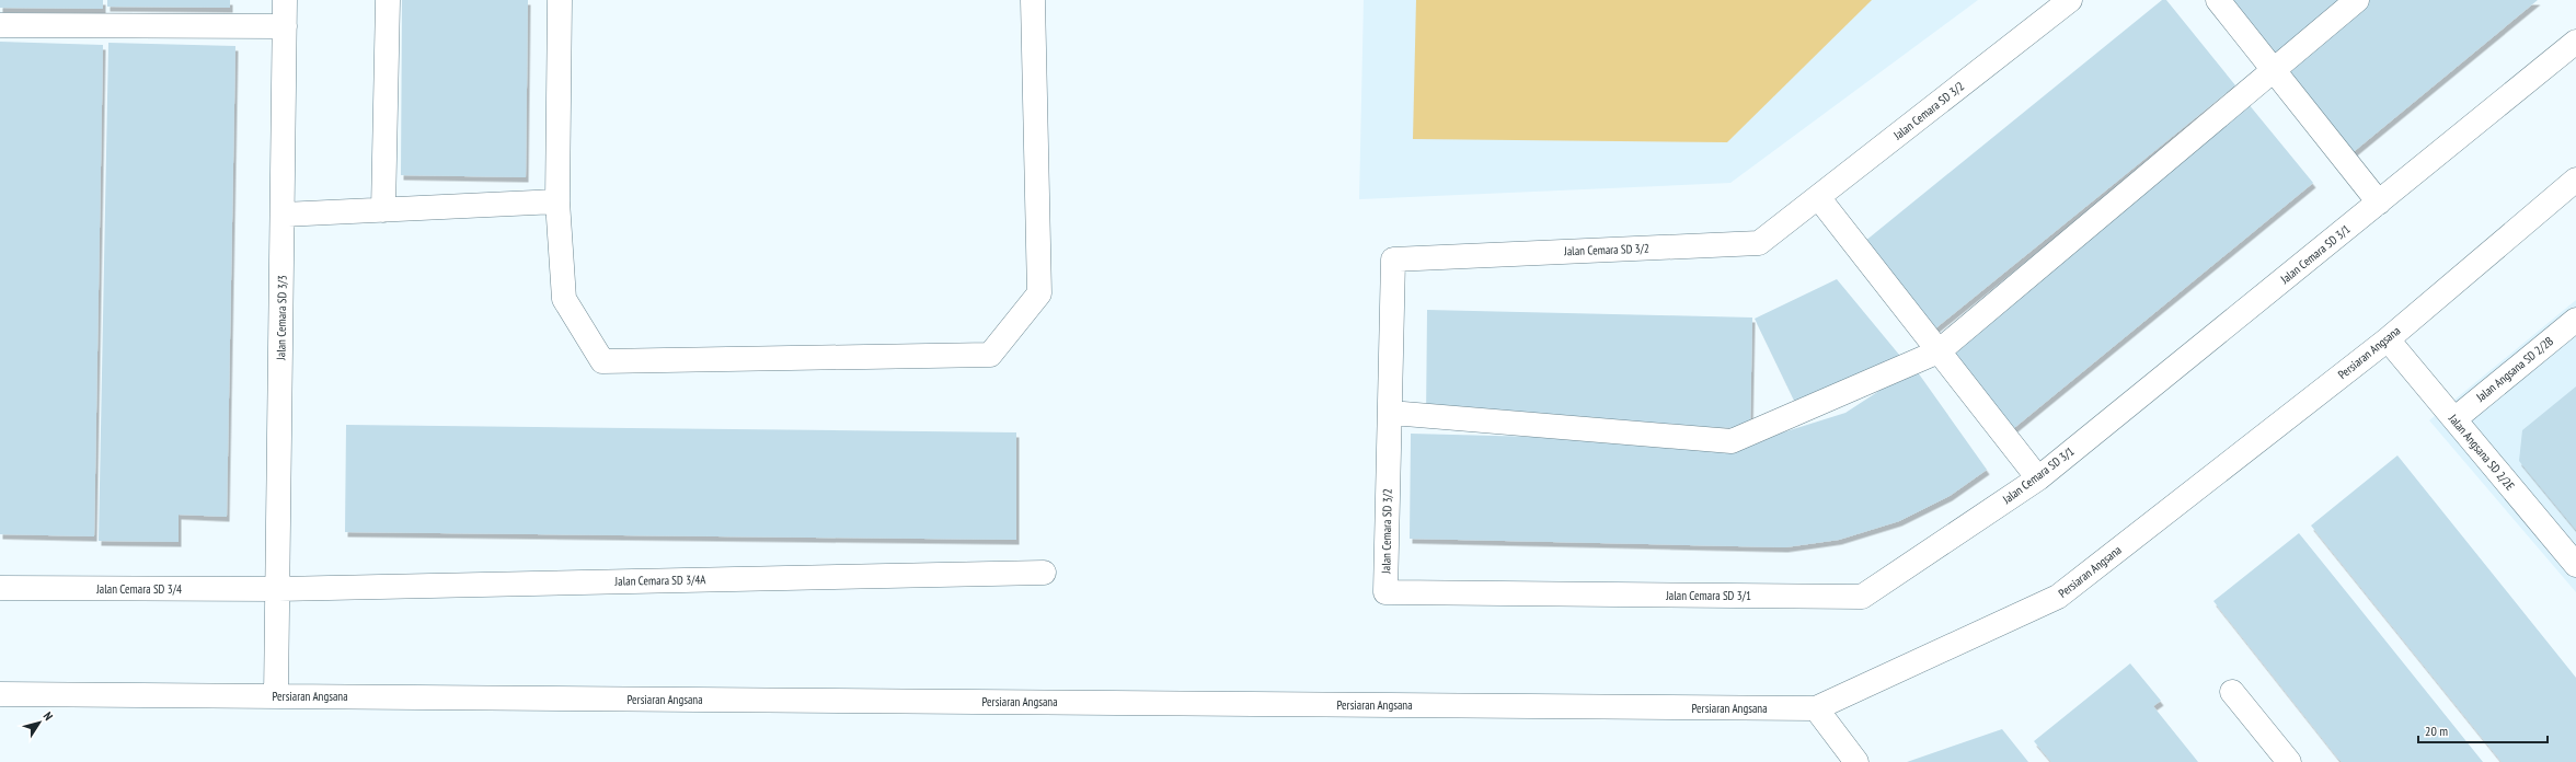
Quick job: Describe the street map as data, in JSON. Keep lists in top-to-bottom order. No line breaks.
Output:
{"streets":{"street":["Jalan Cemara SD 3/2","Jalan Cemara SD 3/1","Jalan Cemara SD 3/3","Persiaran Angsana","Jalan Angsana SD 2/2B","Jalan Angsana SD 2/2E","Jalan Cemara SD 3/4A","Jalan Cemara SD 3/4"]},"crossings":[["Jalan Cemara SD 3/2","Jalan Cemara SD 3/1"],["Jalan Cemara SD 3/3","Persiaran Angsana"],["Jalan Cemara SD 3/3","Jalan Cemara SD 3/4A"],["Jalan Cemara SD 3/3","Jalan Cemara SD 3/4"],["Persiaran Angsana","Jalan Angsana SD 2/2E"],["Jalan Angsana SD 2/2B","Jalan Angsana SD 2/2E"],["Jalan Cemara SD 3/4A","Jalan Cemara SD 3/4"]],"scale_bar":"20 m","north":"top right"}
